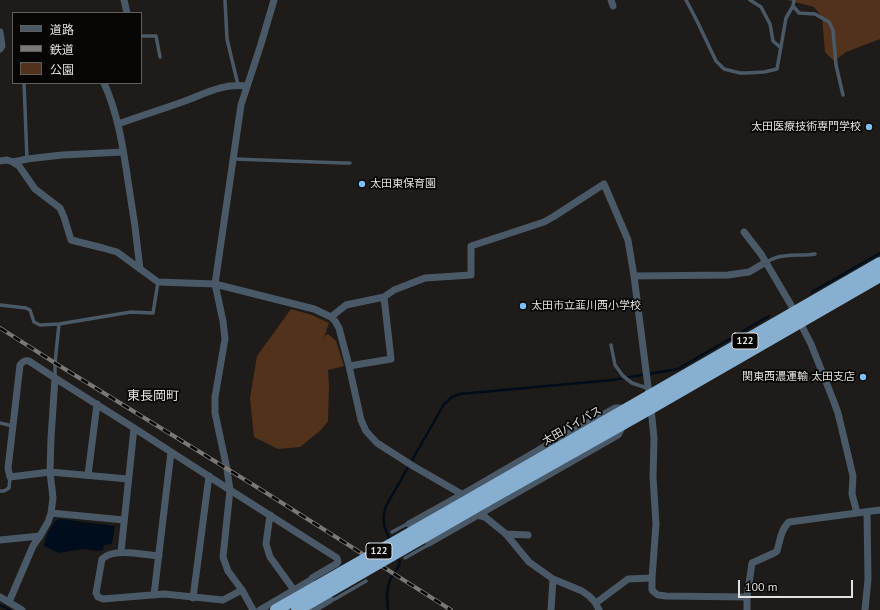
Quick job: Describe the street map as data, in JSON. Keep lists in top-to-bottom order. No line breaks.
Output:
{"streets":{"highway":["122","太田バイパス"]},"districts":["東長岡町"],"places":["太田医療技術専門学校","太田東保育園","太田市立韮川西小学校","関東西濃運輸 太田支店"],"legend":["道路","鉄道","公園"],"scale_bar":"100 m"}
